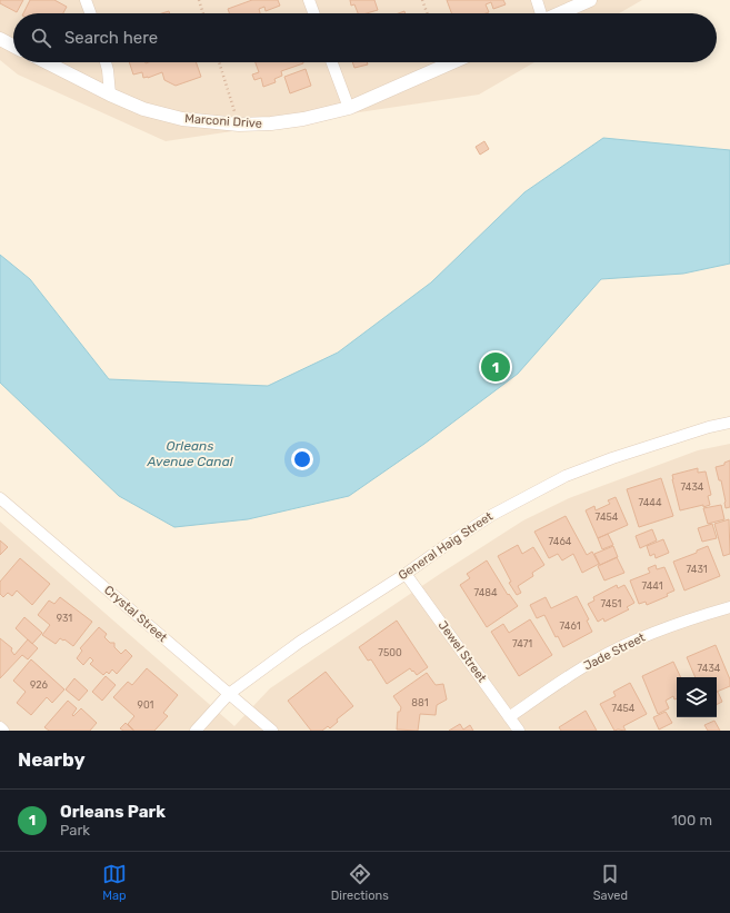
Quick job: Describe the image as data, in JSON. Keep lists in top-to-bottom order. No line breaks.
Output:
{"streets":{"street":["Marconi Drive","General Haig Street","Crystal Street","Jewel Street","Jade Street"]},"crossings":[["General Haig Street","Crystal Street"],["General Haig Street","Jewel Street"],["Jewel Street","Jade Street"]],"water":["Orleans Avenue Canal"],"house_numbers":["7434","7444","7454","7464","7431","7441","7484","7451","931","7461","7471","7500","7434","926","881","901","7454"],"page":{"search":"Search here","pins":"1","heading":"Nearby","list":[{"mark":"1","name":"Orleans Park","note":"Park","value":"100 m"}],"nav":["Map","Directions","Saved"]}}
